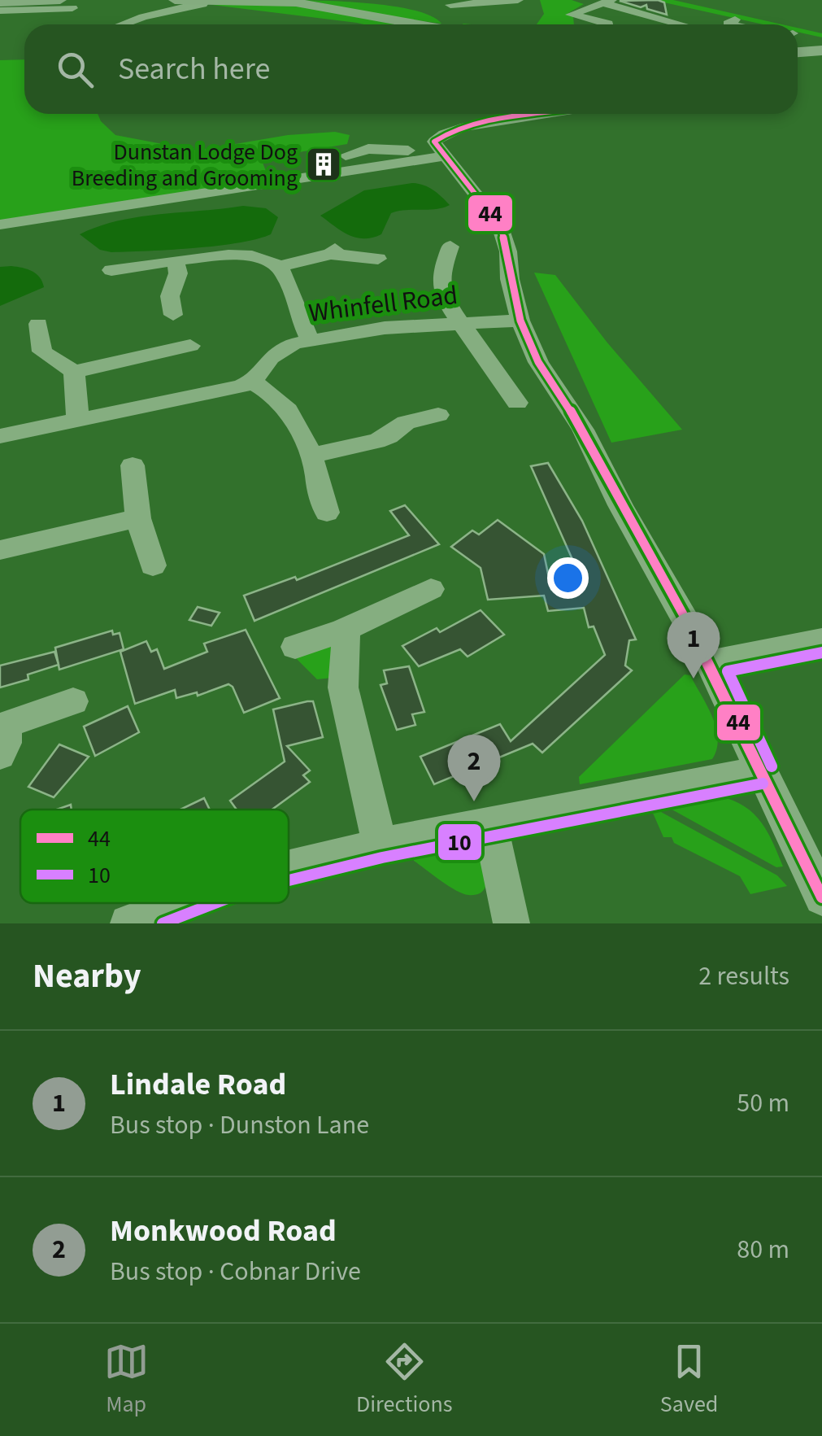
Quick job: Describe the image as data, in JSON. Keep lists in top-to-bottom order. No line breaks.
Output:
{"streets":{"street":["Whinfell Road"]},"places":{"building":["Dunstan Lodge Dog Breeding and Grooming"]},"lines":["transit line 44","transit line 10"],"legend":["44","10"],"page":{"search":"Search here","pins":["1","2"],"heading":["Nearby","2 results"],"list":[{"mark":"1","name":"Lindale Road","note":"Bus stop · Dunston Lane","value":"50 m"},{"mark":"2","name":"Monkwood Road","note":"Bus stop · Cobnar Drive","value":"80 m"}],"nav":["Map","Directions","Saved"]}}
